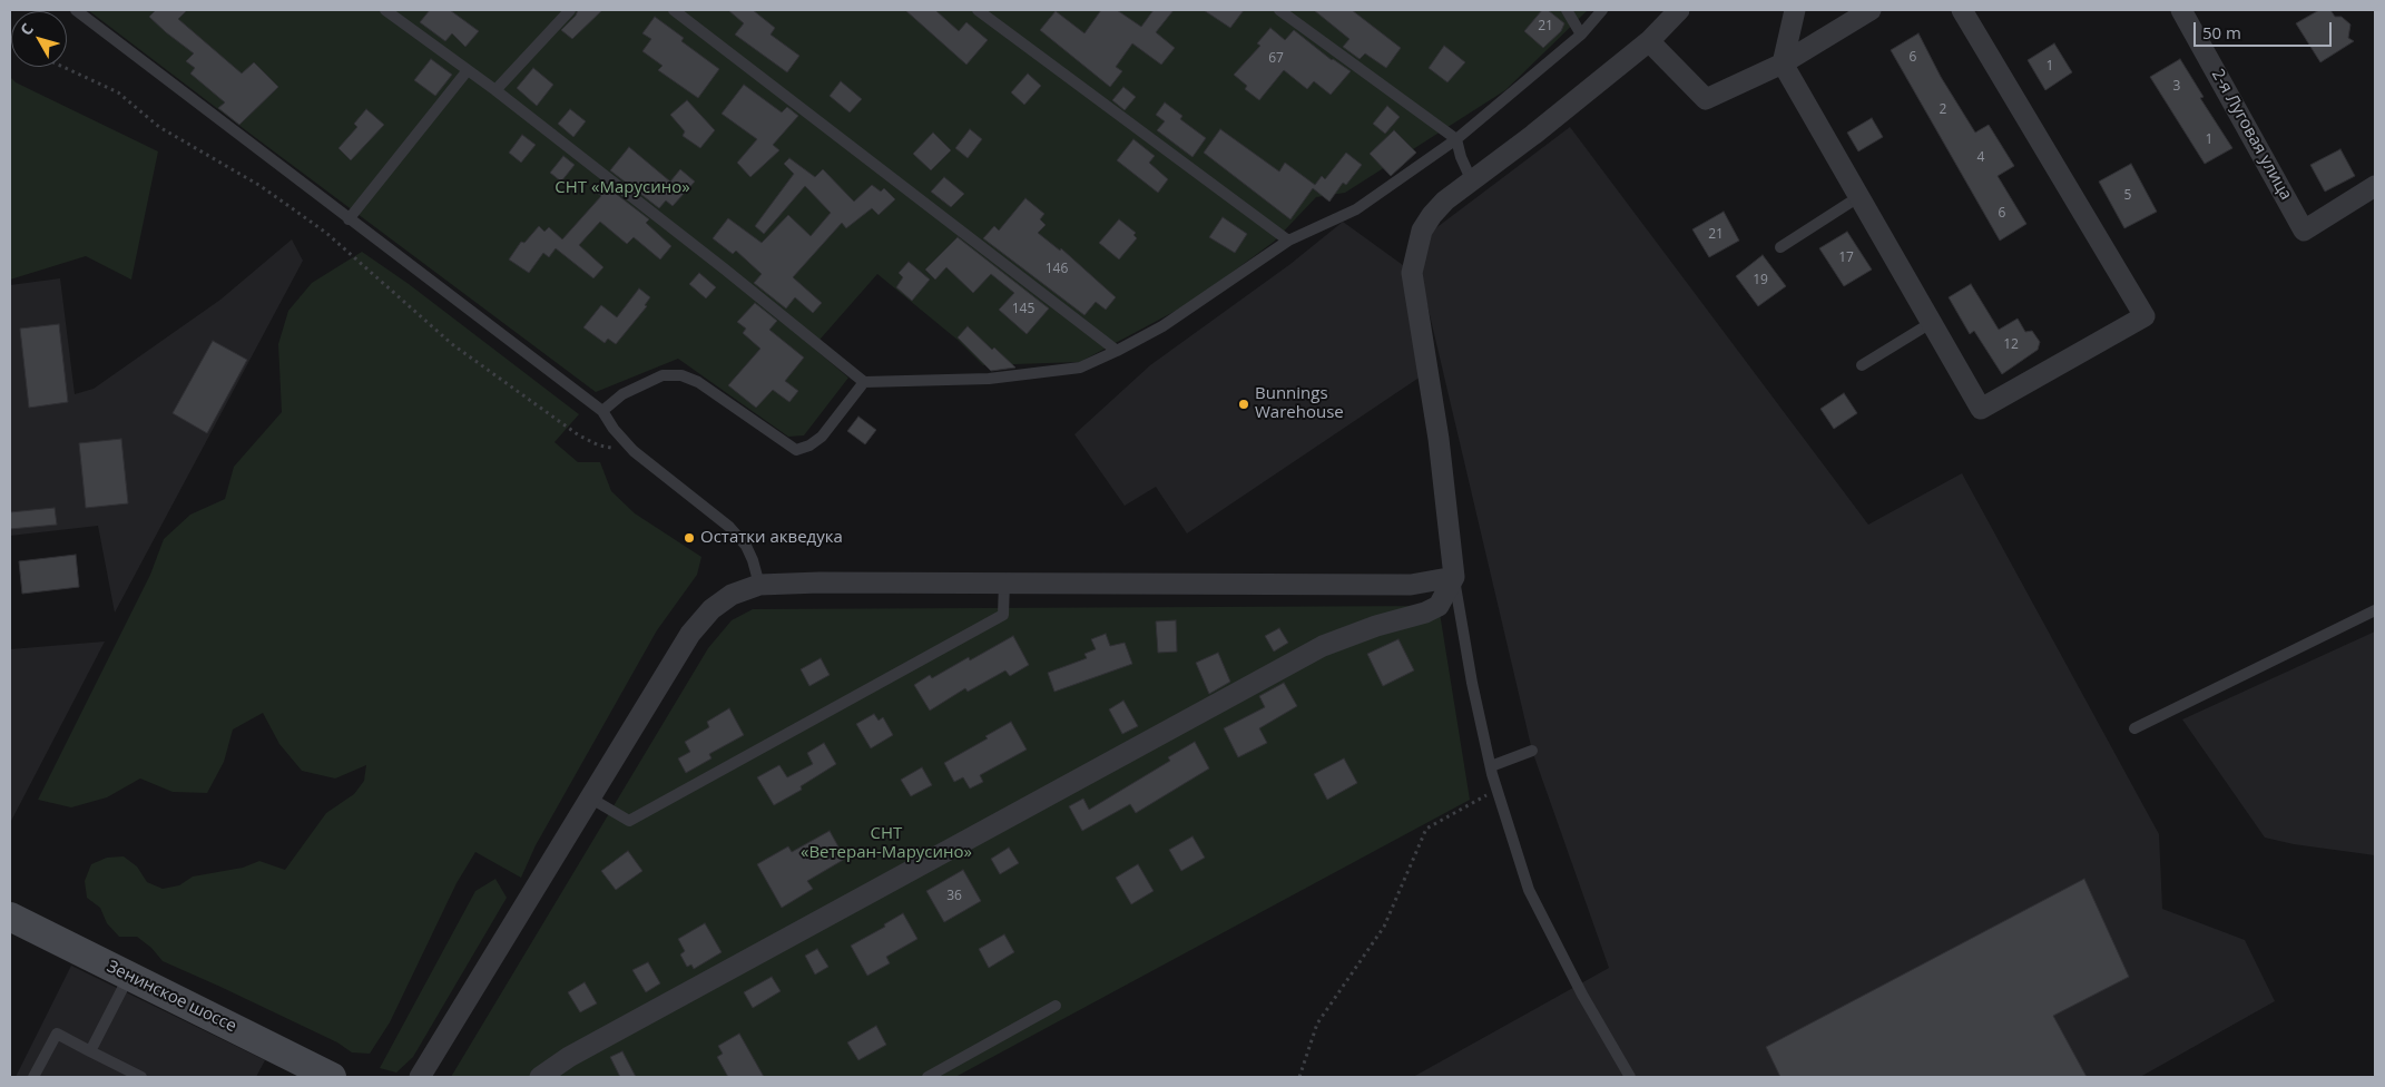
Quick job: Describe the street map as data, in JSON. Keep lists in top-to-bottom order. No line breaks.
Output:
{"streets":{"main road":["Зенинское шоссе"],"street":["2-я Луговая улица"]},"parks":["СНТ «Марусино»","СНТ «Ветеран-Марусино»"],"places":["Bunnings Warehouse","Остатки акведука"],"house_numbers":["21","6","67","1","3","2","1","4","5","6","21","17","146","19","145","12","36"],"scale_bar":"50 m","north":"top left"}
